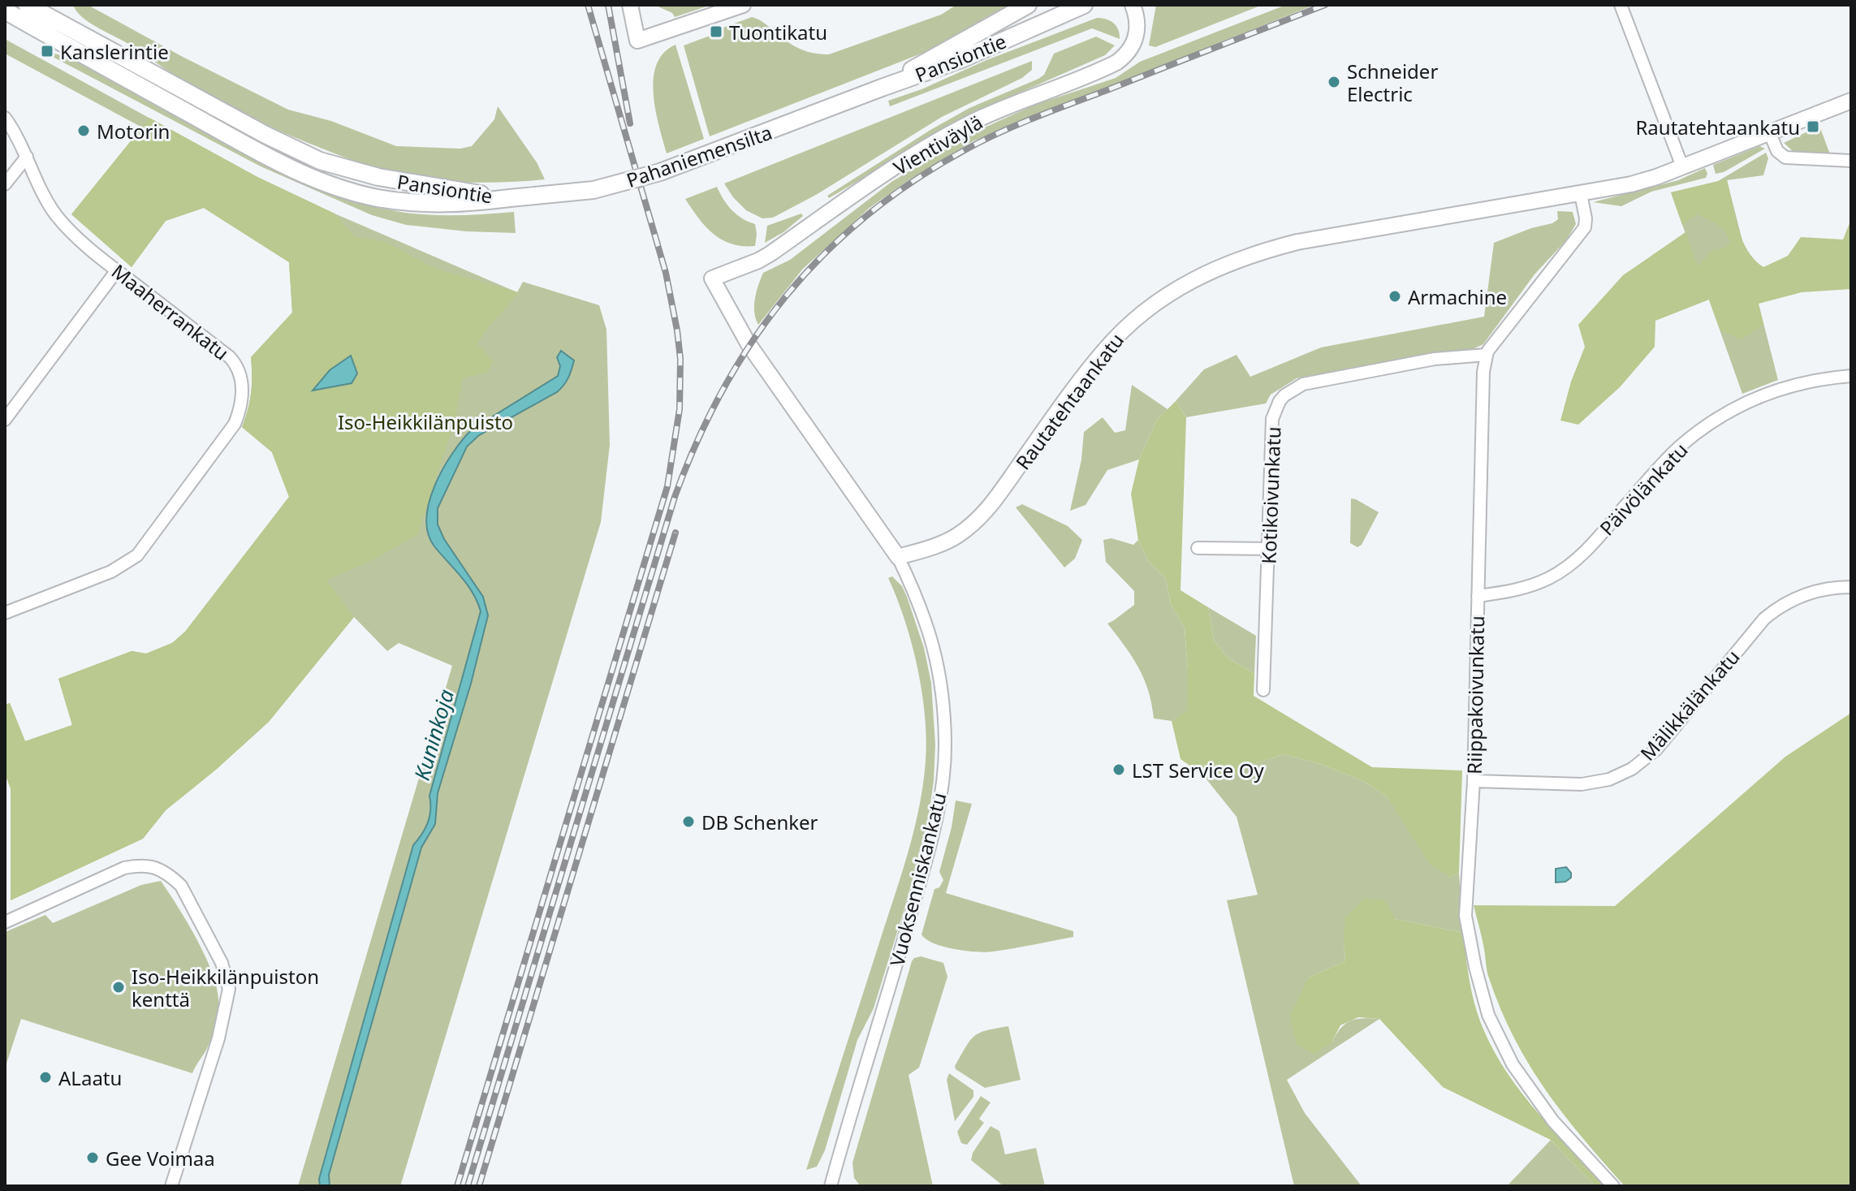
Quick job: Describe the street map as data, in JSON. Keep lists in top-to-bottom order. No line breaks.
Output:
{"streets":{"main road":["Pansiontie","Pahaniemensilta"],"street":["Vientiväylä","Maaherrankatu","Rautatehtaankatu","Päivölänkatu","Kotikoivunkatu","Riippakoivunkatu","Mälikkälänkatu","Vuoksenniskankatu"]},"crossings":[["Pansiontie","Pahaniemensilta"],["Vientiväylä","Vuoksenniskankatu"],["Rautatehtaankatu","Vuoksenniskankatu"],["Päivölänkatu","Riippakoivunkatu"],["Kotikoivunkatu","Riippakoivunkatu"],["Riippakoivunkatu","Mälikkälänkatu"]],"water":["Kuninkoja"],"parks":["Iso-Heikkilänpuisto"],"places":{"transit":["Tuontikatu","Kanslerintie","Rautatehtaankatu"],"other":["Schneider Electric","Motorin","Armachine","LST Service Oy","DB Schenker","Iso-Heikkilänpuiston kenttä","ALaatu","Gee Voimaa"]}}
